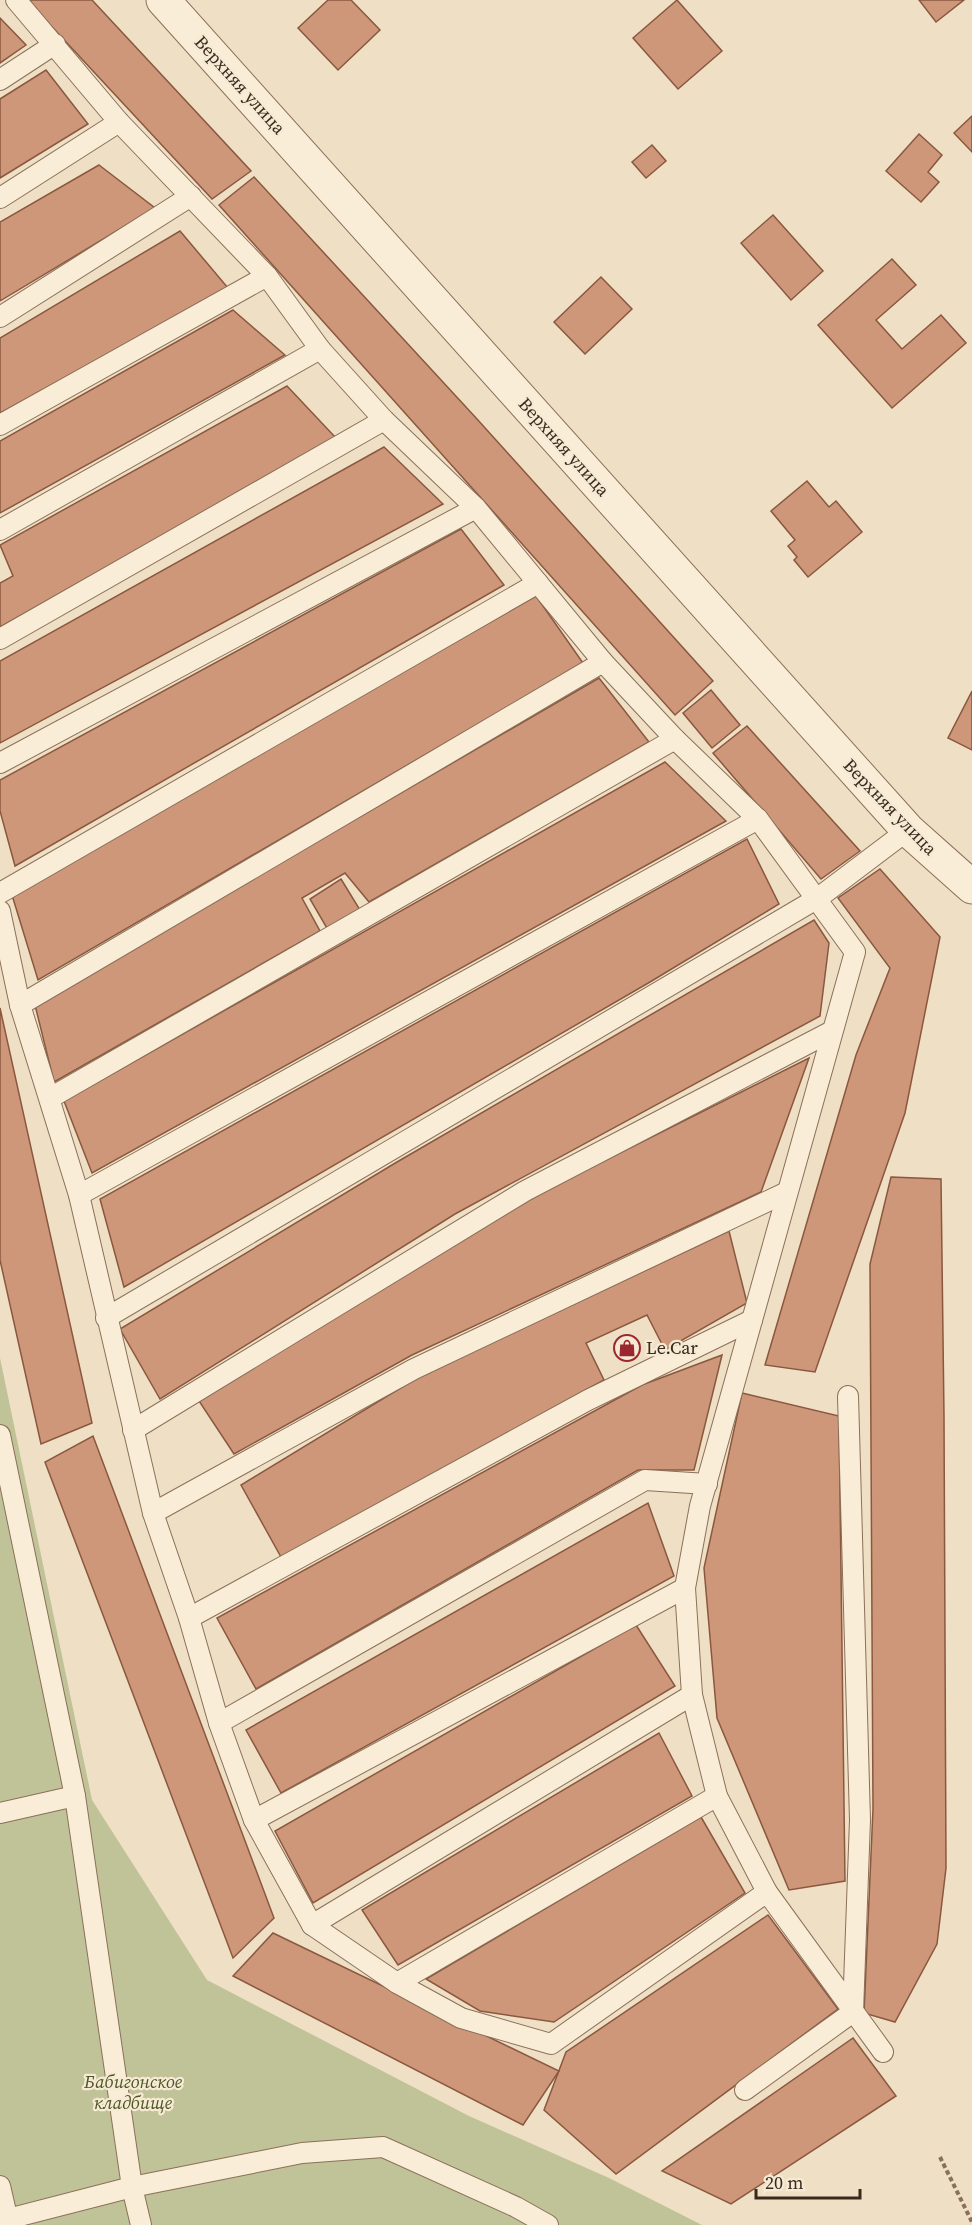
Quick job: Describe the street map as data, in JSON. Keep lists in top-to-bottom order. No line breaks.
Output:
{"streets":{"street":["Верхняя улица"]},"parks":["Бабигонское кладбище"],"places":{"shop":["Le.Car"]},"scale_bar":"20 m"}
